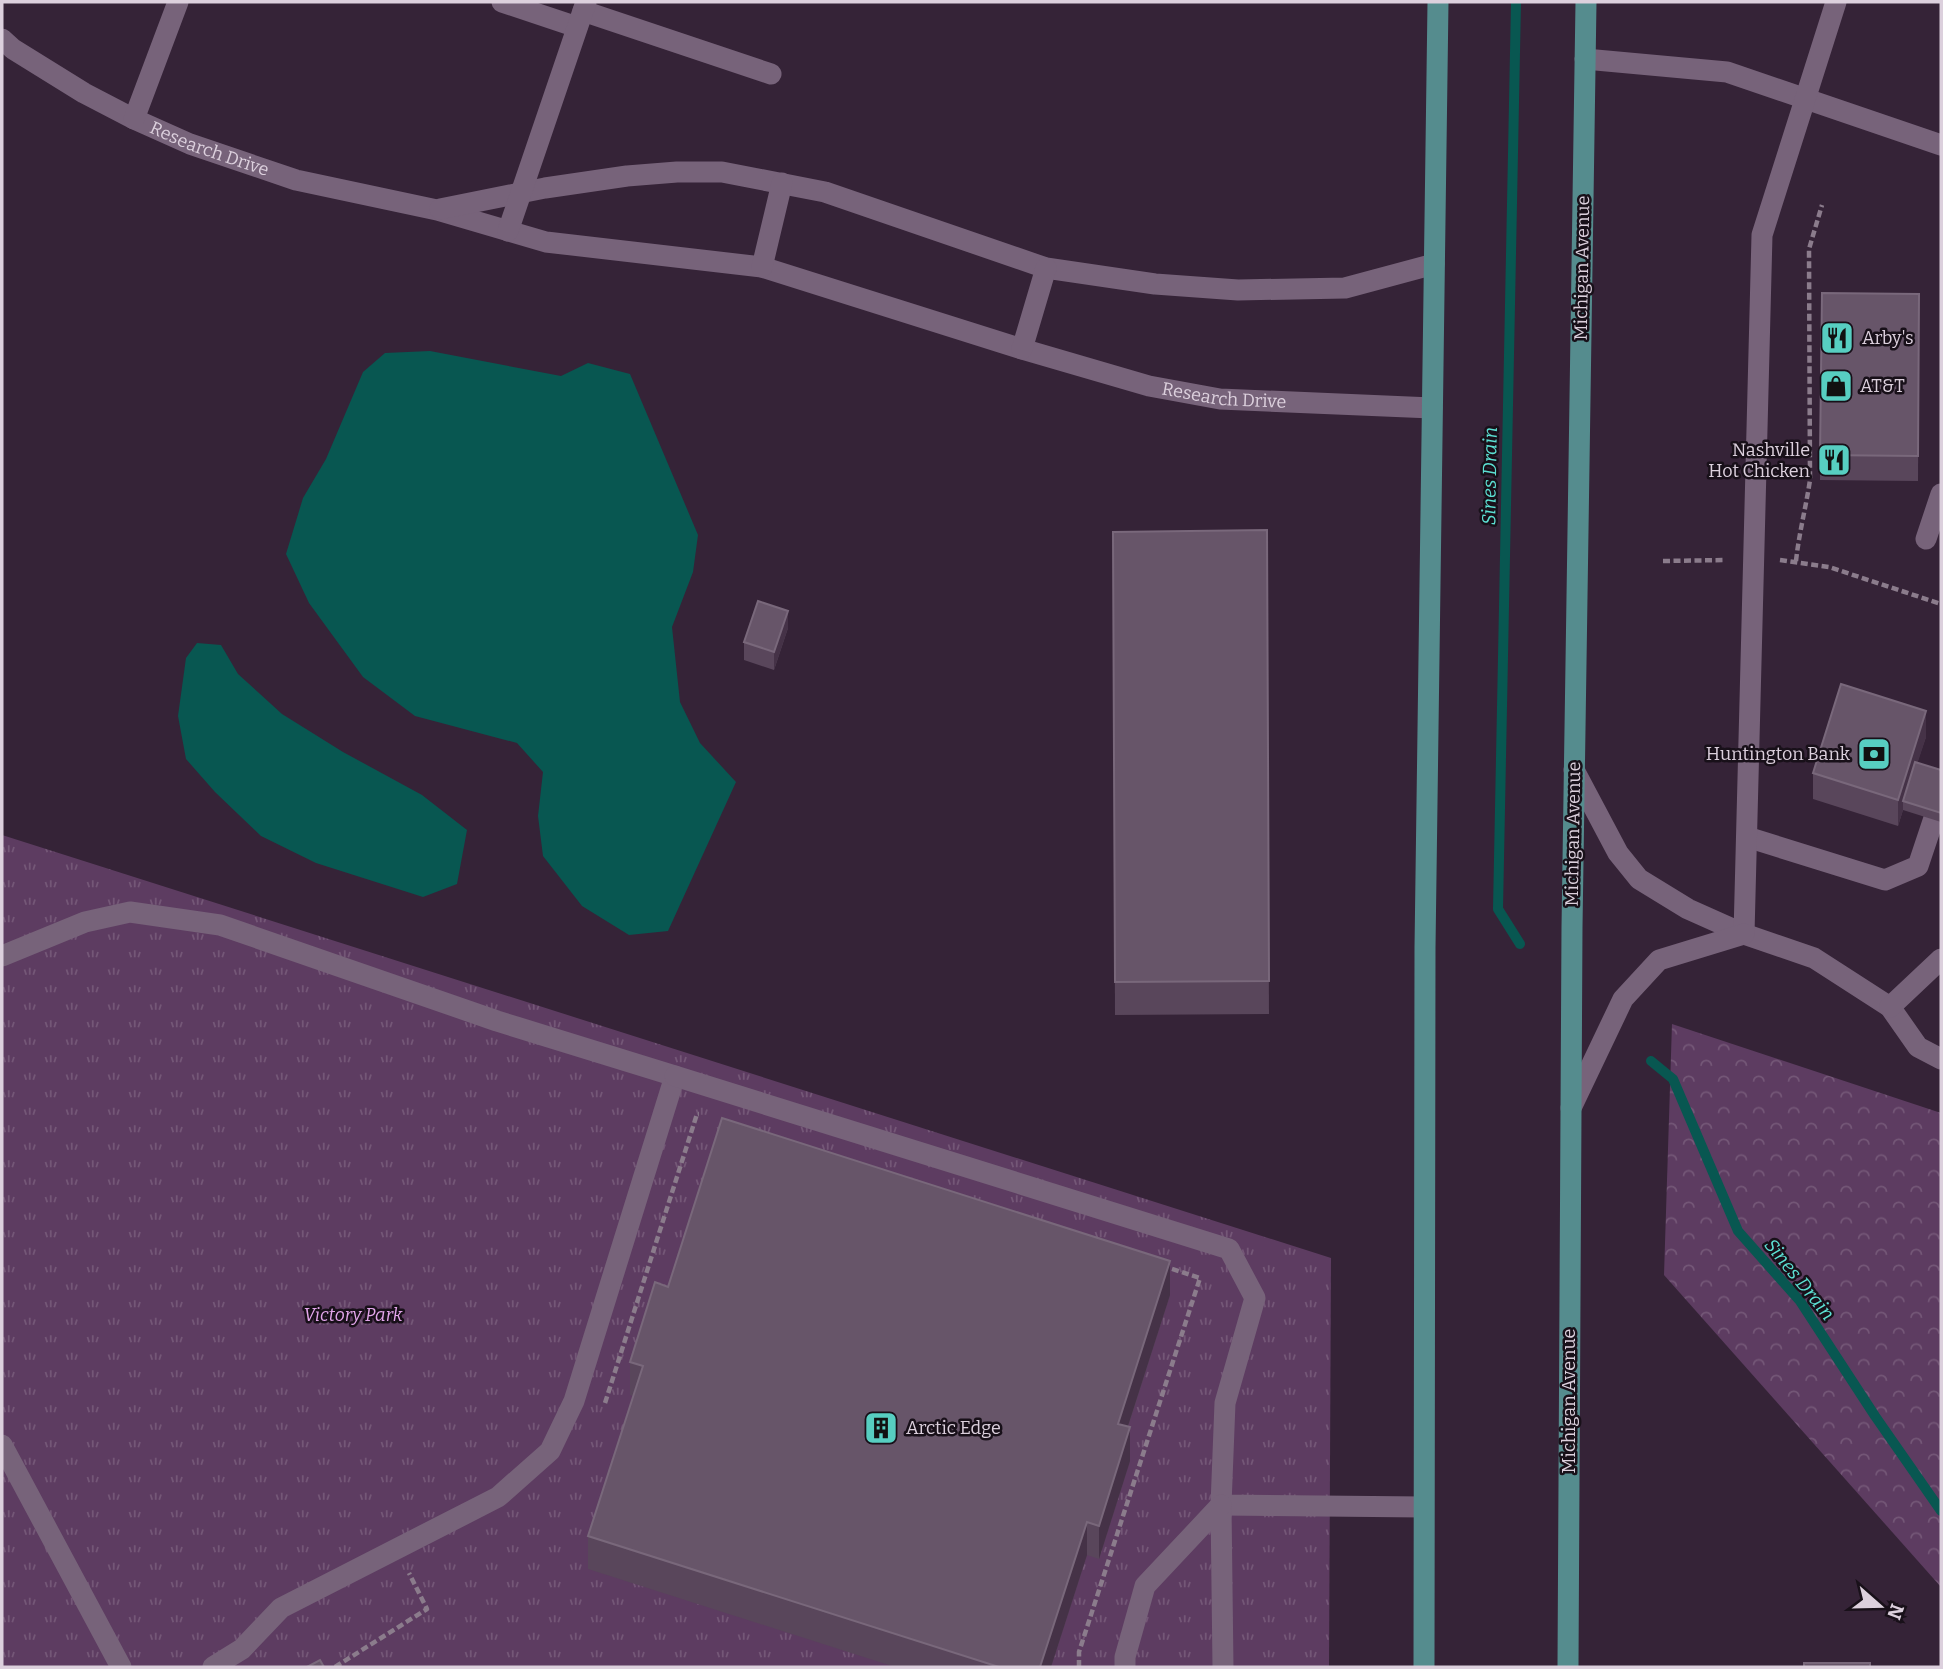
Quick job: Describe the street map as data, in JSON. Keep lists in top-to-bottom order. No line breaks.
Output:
{"streets":{"main road":["Michigan Avenue"],"street":["Research Drive"]},"water":["Sines Drain"],"parks":["Victory Park"],"places":{"restaurant":["Arby's","Nashville Hot Chicken"],"shop":["AT&T"],"bank":["Huntington Bank"],"building":["Arctic Edge"]},"north":"right"}
